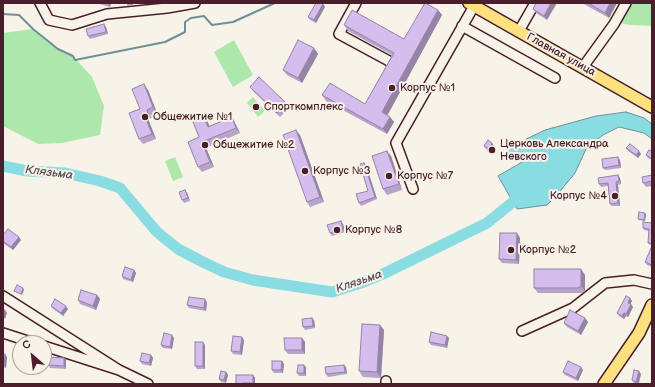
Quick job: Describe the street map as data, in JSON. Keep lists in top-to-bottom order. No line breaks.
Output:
{"streets":{"main road":["Главная улица"]},"water":["Клязьма"],"places":["Корпус №1","Спорткомплекс","Общежитие №1","Общежитие №2","Церковь Александра Невского","Корпус №3","Корпус №7","Корпус №4","Корпус №8","Корпус №2"],"north":"top left"}
